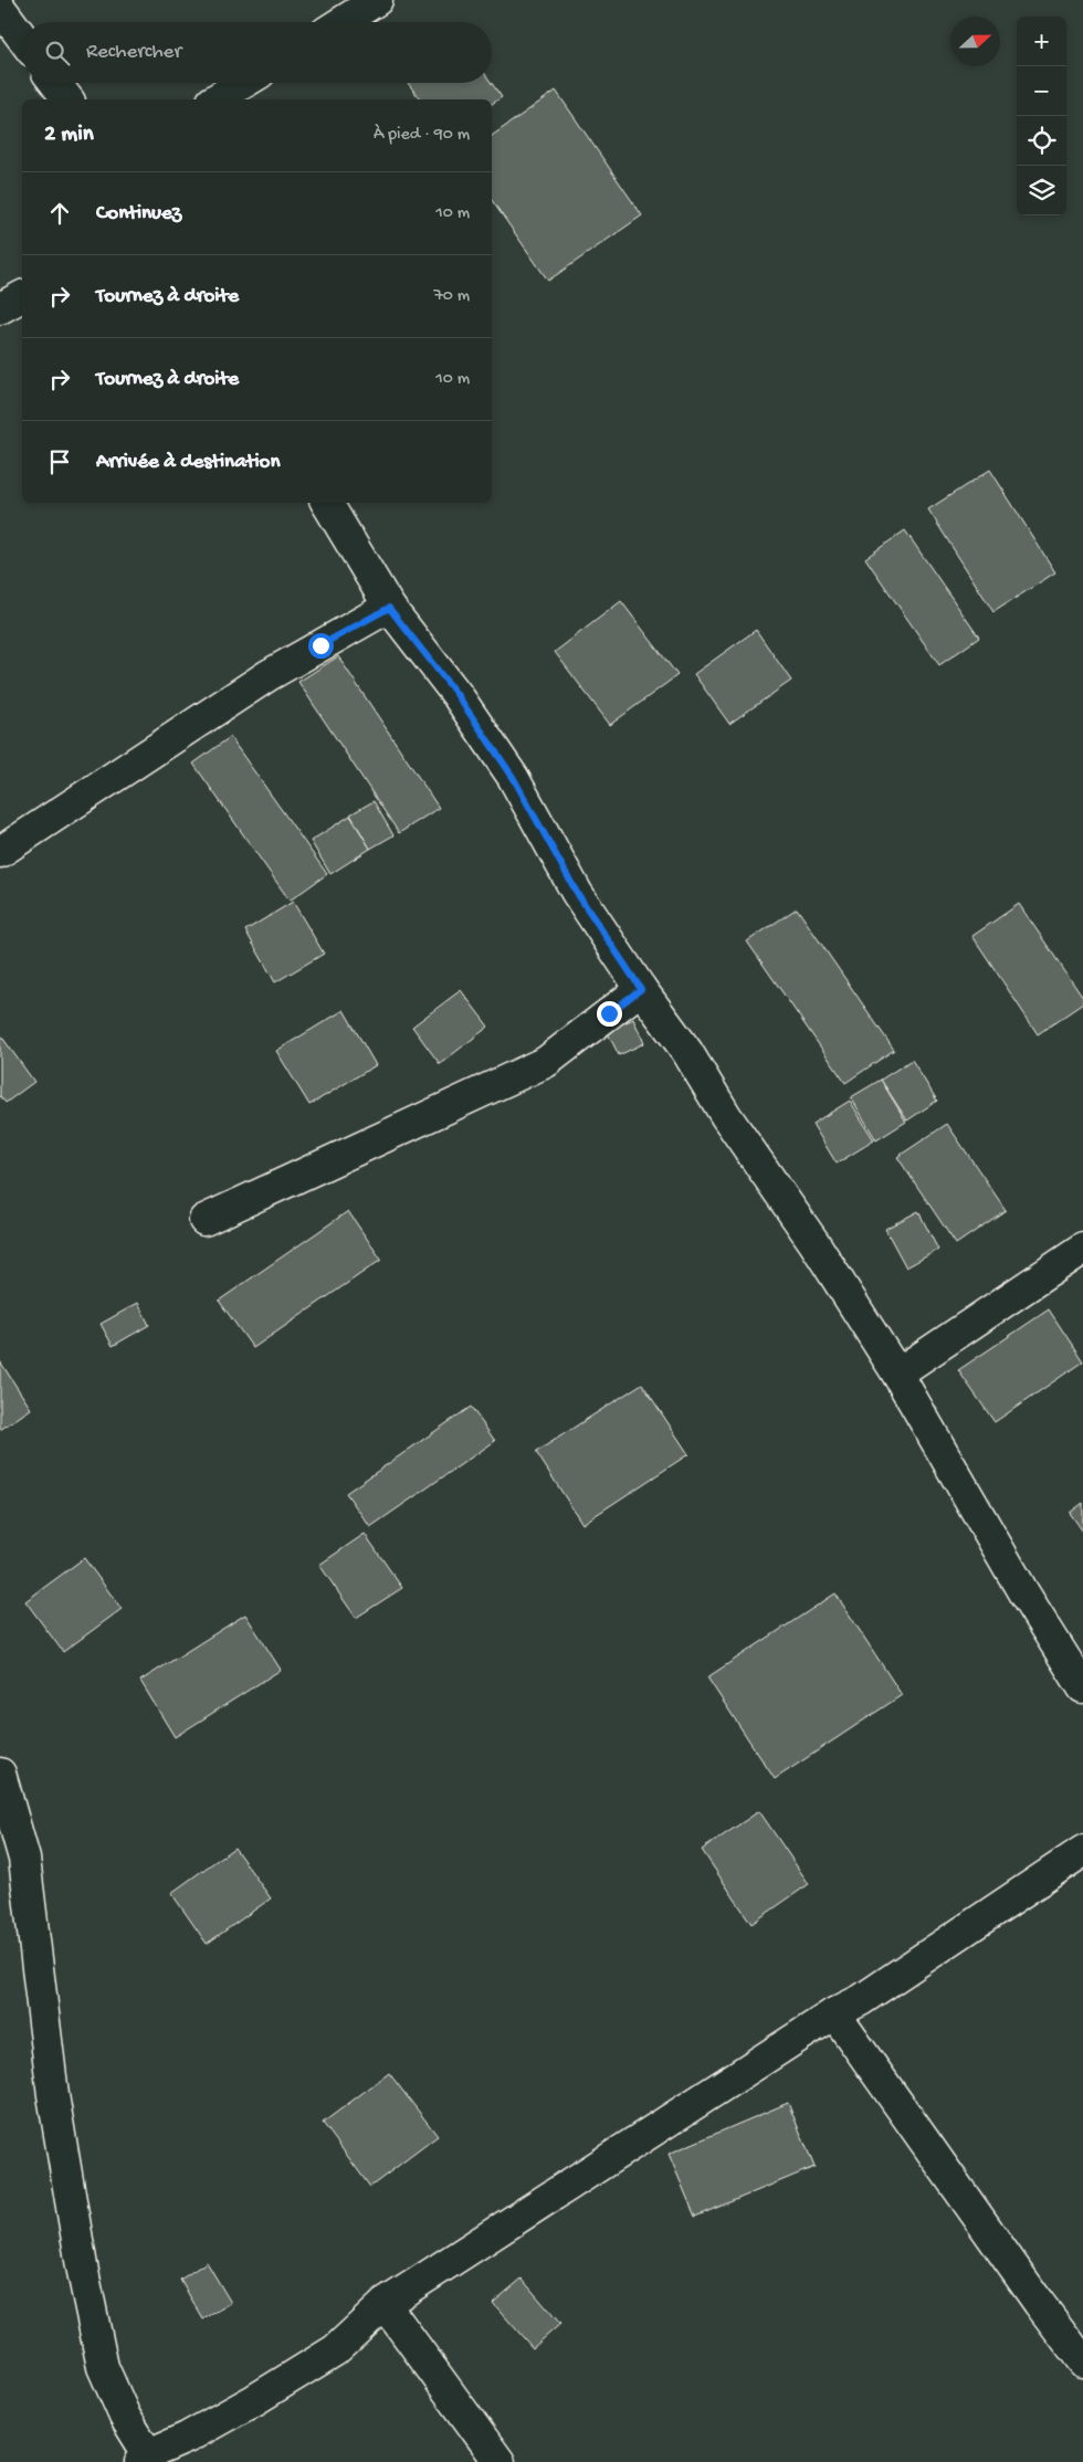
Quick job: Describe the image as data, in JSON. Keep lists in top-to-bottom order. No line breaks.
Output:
{"north":"right","page":{"map_buttons":["+","−"],"search":"Rechercher","heading":["2 min","À pied · 90 m"],"list":[["Continuez","10 m"],["Tournez à droite","70 m"],["Tournez à droite","10 m"],"Arrivée à destination"]}}
